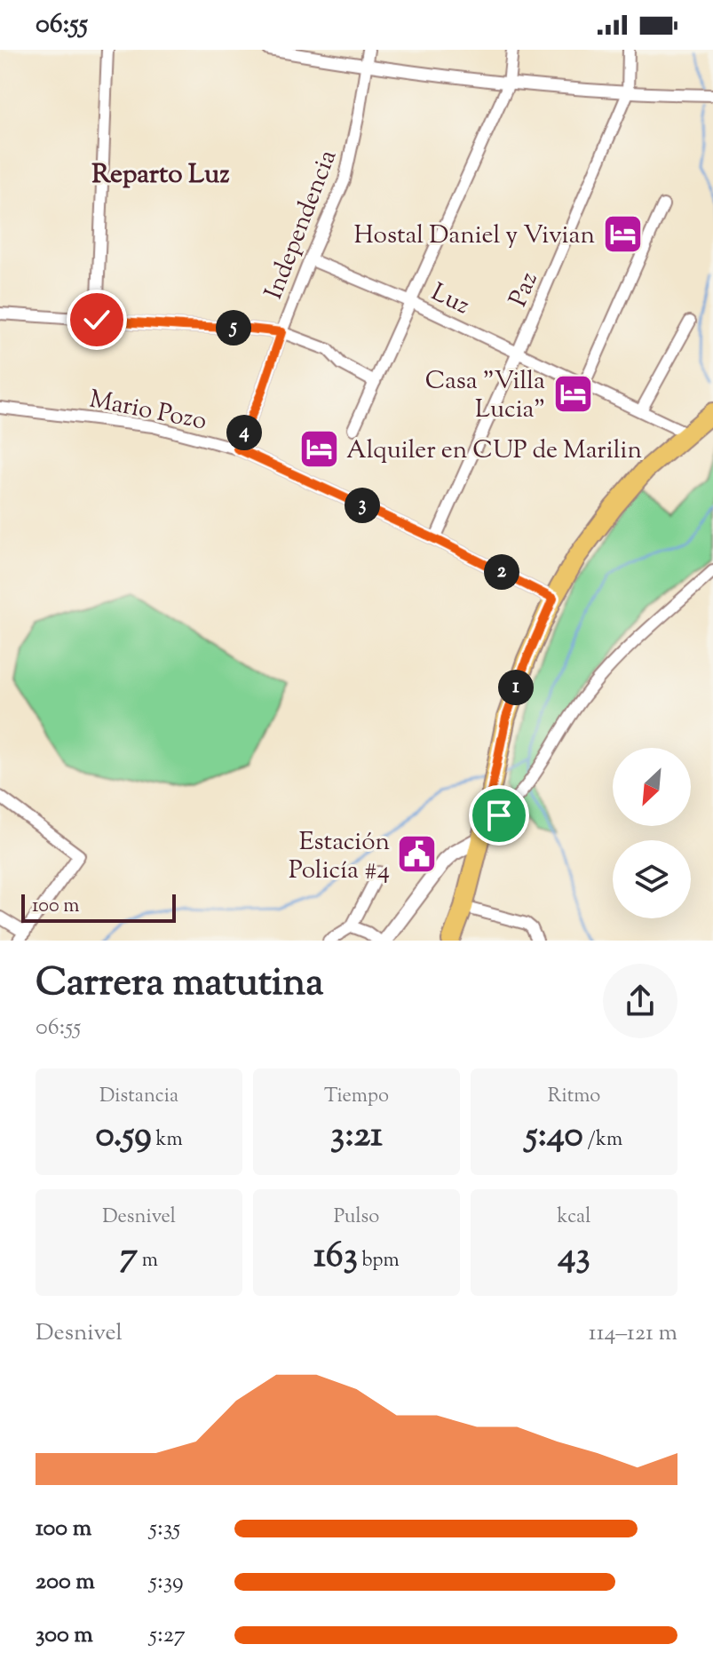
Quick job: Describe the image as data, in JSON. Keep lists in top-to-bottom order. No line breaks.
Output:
{"streets":{"street":["Independencia","Paz","Luz","Mario Pozo"]},"crossings":[["Independencia","Luz"],["Independencia","Mario Pozo"],["Paz","Luz"],["Paz","Mario Pozo"]],"districts":["Reparto Luz"],"places":{"hotel":["Hostal Daniel y Vivian","Casa \"Villa Lucia\"","Alquiler en CUP de Marilin"],"public building":["Estación Policía #4"]},"scale_bar":"100 m","north":"bottom left","page":{"status":"06:55","pins":["5","4","3","2","1"],"scale":"100 m","heading":["Carrera matutina","06:55"],"stats":[["Distancia","0.59 km"],["Tiempo","3:21"],["Ritmo","5:40 /km"],["Desnivel","7 m"],["Pulso","163 bpm"],["kcal","43"]],"chart":["Desnivel","114–121 m"],"list":[{"name":"100 m","note":"5:35"},{"name":"200 m","note":"5:39"},{"name":"300 m","note":"5:27"}]}}
